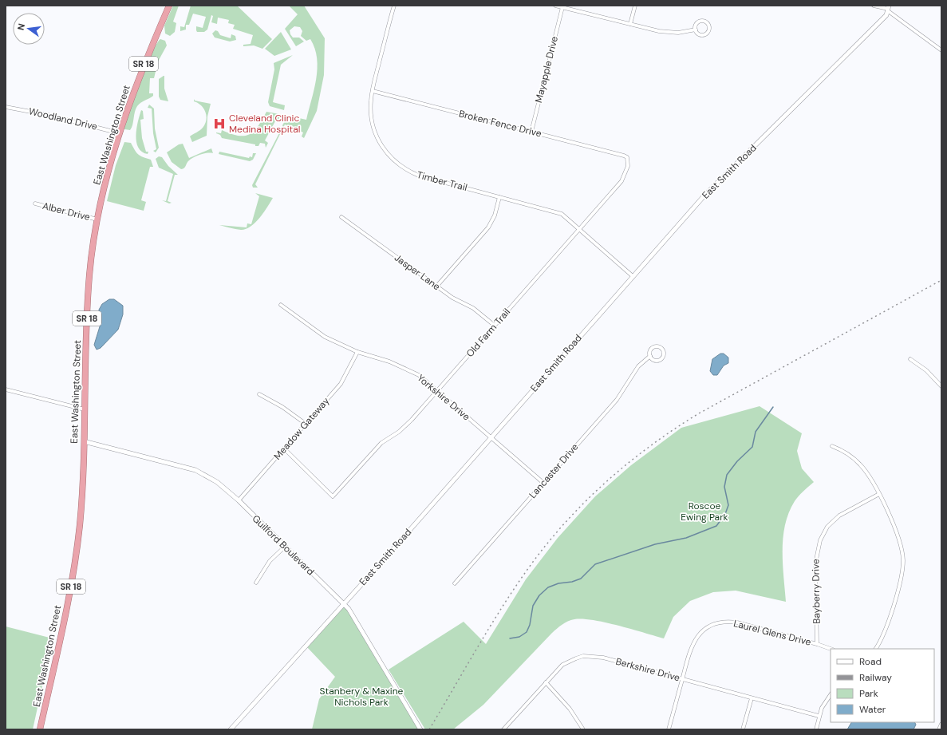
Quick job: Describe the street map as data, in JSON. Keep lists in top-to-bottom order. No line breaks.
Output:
{"streets":{"highway":["SR 18","East Washington Street"],"street":["Mayapple Drive","Woodland Drive","Broken Fence Drive","East Smith Road","Timber Trail","Alber Drive","Jasper Lane","Old Farm Trail","Yorkshire Drive","Meadow Gateway","Lancaster Drive","Guilford Boulevard","Bayberry Drive","Laurel Glens Drive","Berkshire Drive"]},"crossings":[["Mayapple Drive","Broken Fence Drive"],["Woodland Drive","East Washington Street"],["Broken Fence Drive","Timber Trail"],["Broken Fence Drive","Old Farm Trail"],["East Washington Street","Alber Drive"],["East Washington Street","Guilford Boulevard"],["East Smith Road","Timber Trail"],["East Smith Road","Yorkshire Drive"],["East Smith Road","Guilford Boulevard"],["Timber Trail","Old Farm Trail"],["Jasper Lane","Old Farm Trail"],["Old Farm Trail","Yorkshire Drive"],["Old Farm Trail","Meadow Gateway"],["Yorkshire Drive","Meadow Gateway"],["Yorkshire Drive","Lancaster Drive"],["Meadow Gateway","Guilford Boulevard"],["Bayberry Drive","Laurel Glens Drive"],["Laurel Glens Drive","Berkshire Drive"]],"parks":["Roscoe Ewing Park","Stanbery & Maxine Nichols Park"],"places":{"hospital":["Cleveland Clinic Medina Hospital"]},"legend":["Road","Railway","Park","Water"],"north":"left"}
